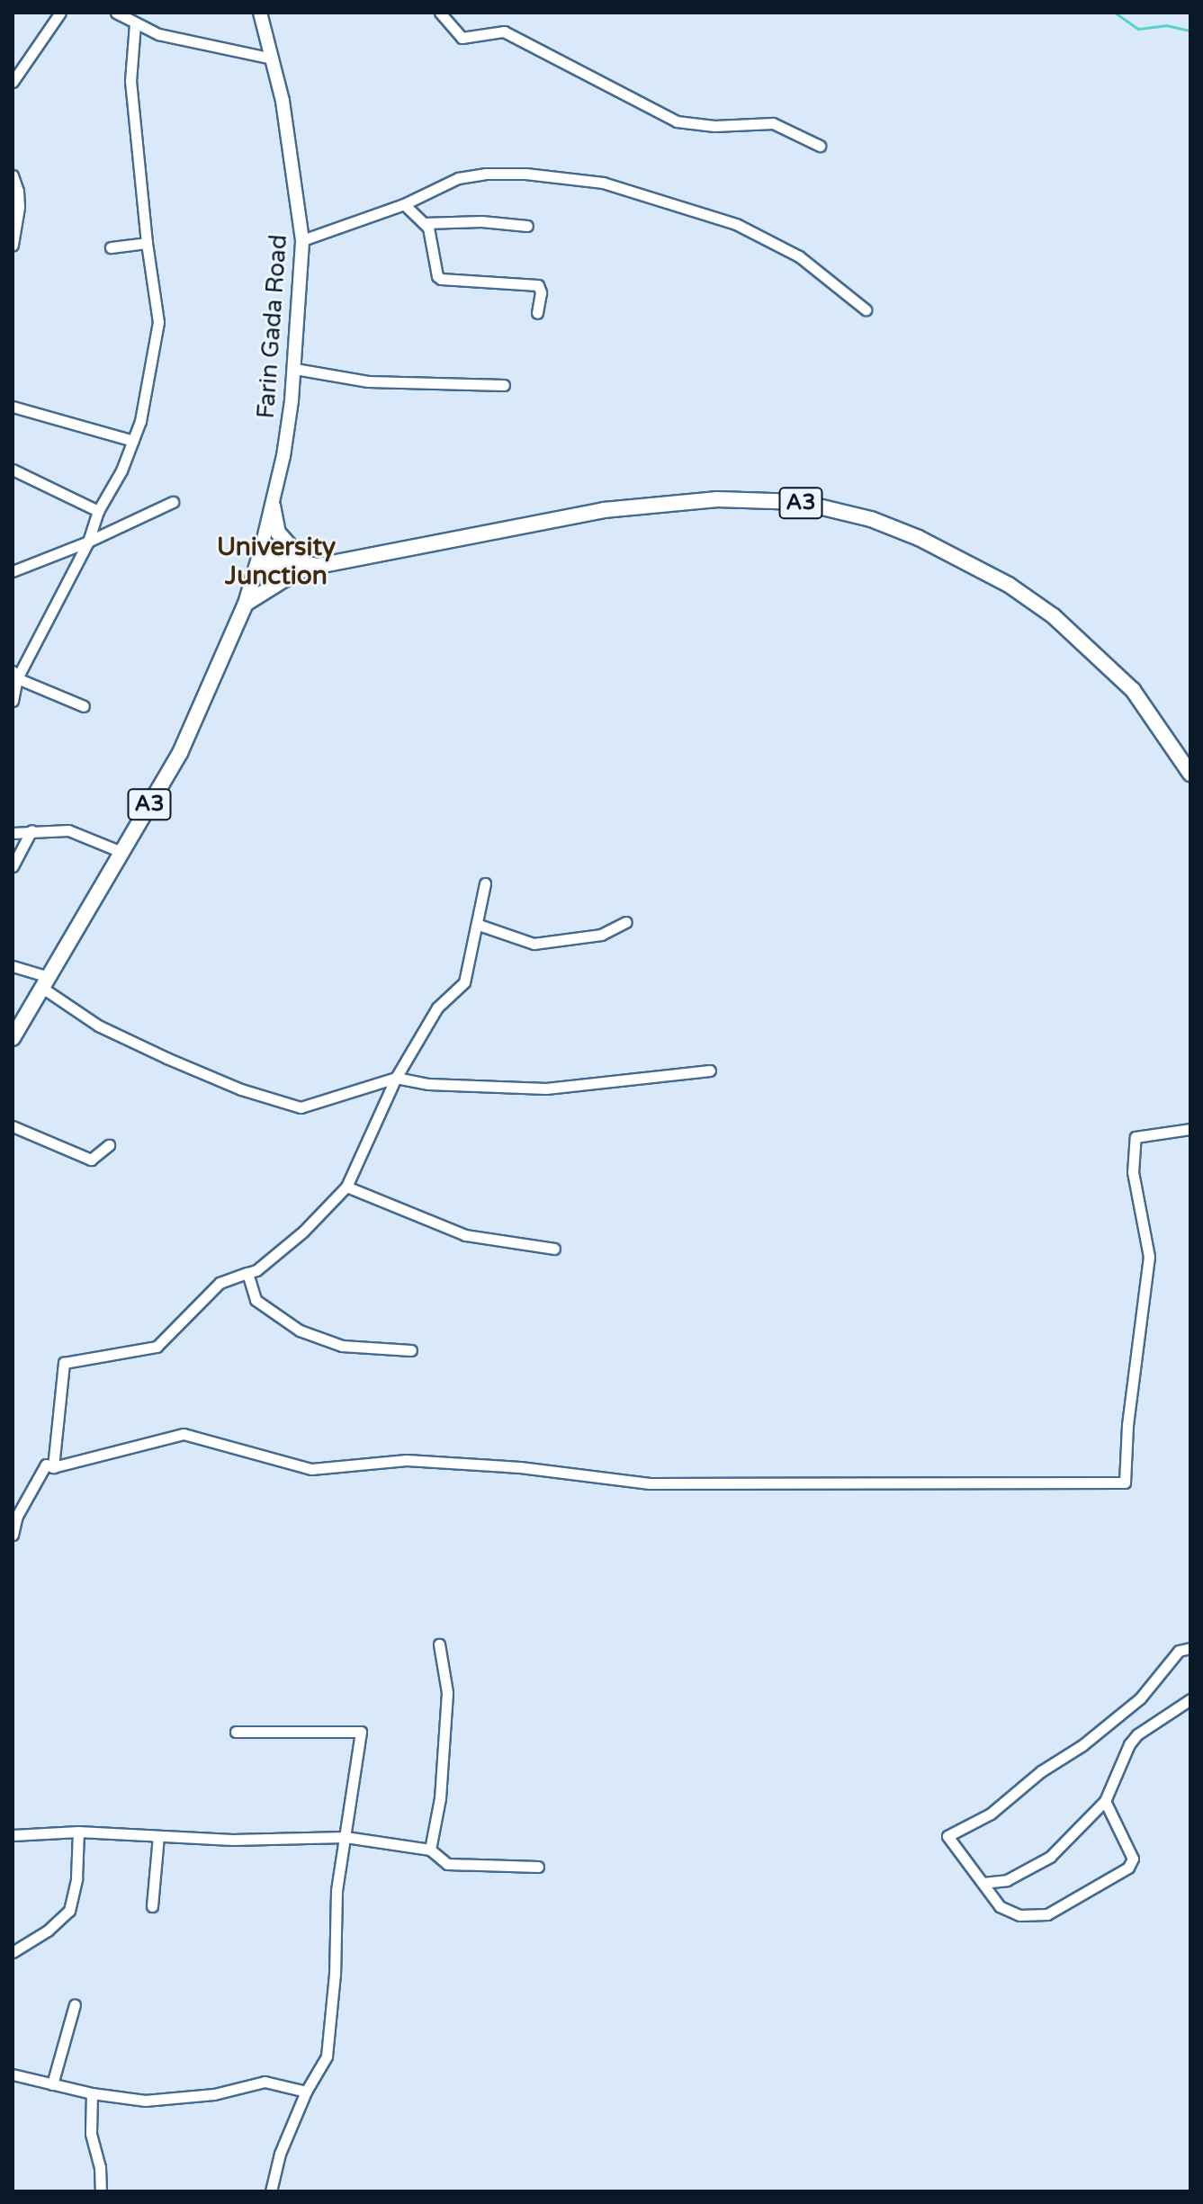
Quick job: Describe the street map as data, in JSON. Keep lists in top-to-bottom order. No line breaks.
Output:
{"streets":{"highway":["A3"],"main road":["Farin Gada Road"]},"crossings":[["Farin Gada Road","A3"]],"districts":["University Junction"]}
